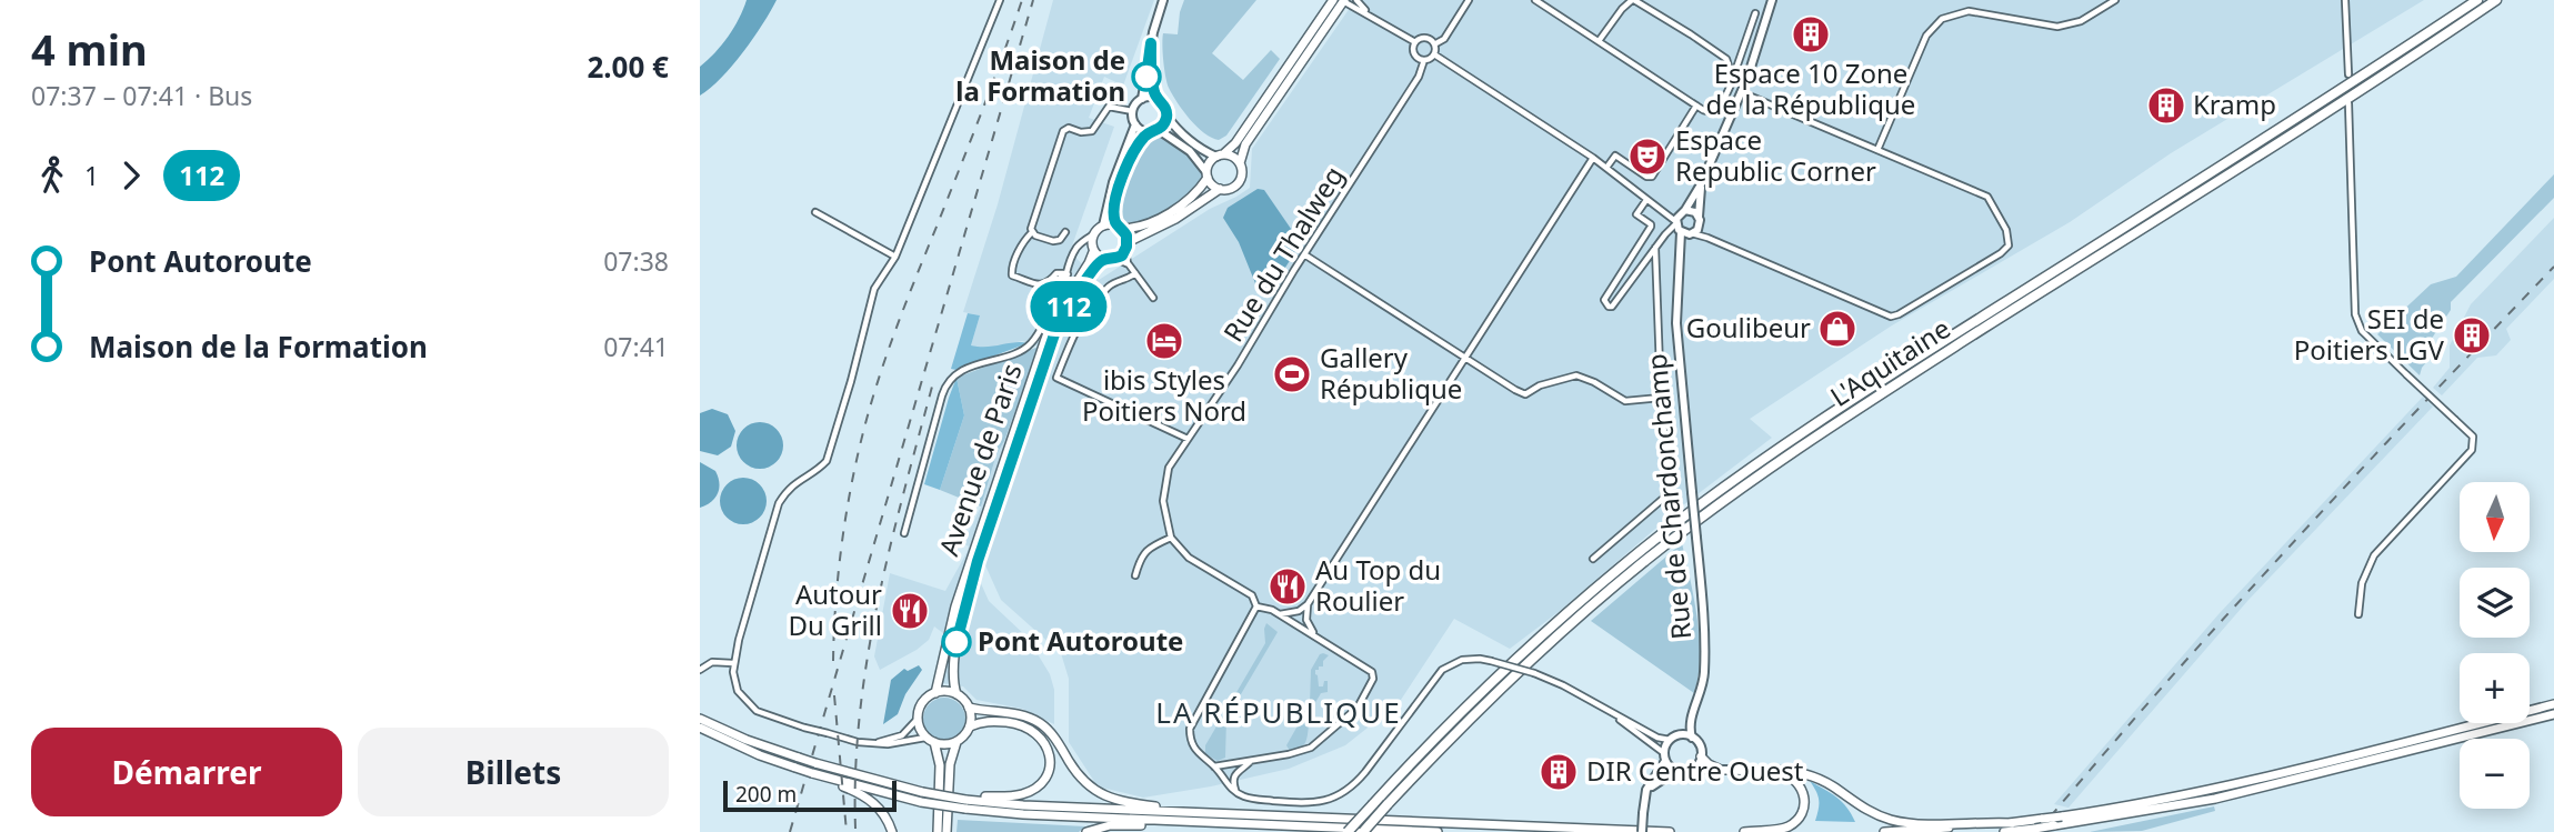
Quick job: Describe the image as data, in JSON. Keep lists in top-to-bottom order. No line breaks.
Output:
{"streets":{"highway":["L'Aquitaine"],"main road":["Avenue de Paris","Rue de Chardonchamp"],"street":["Rue du Thalweg"]},"districts":["LA RÉPUBLIQUE"],"places":{"building":["Espace 10 Zone de la République","Kramp","SEI de Poitiers LGV","DIR Centre Ouest"],"other":["Maison de la Formation","Pont Autoroute"],"theatre":["Espace Republic Corner"],"shop":["Goulibeur"],"hotel":["ibis Styles Poitiers Nord"],"sports":["Gallery République"],"restaurant":["Au Top du Roulier","Autour Du Grill"]},"lines":["bus line 112"],"scale_bar":"200 m","north":"bottom","page":{"heading":["4 min","07:37 – 07:41 · Bus","2.00 €"],"on_map":"112","legs":["1","112"],"list":[{"name":"Pont Autoroute","value":"07:38"},{"name":"Maison de la Formation","value":"07:41"}],"map_buttons":["+","−"],"buttons":["Démarrer","Billets"],"scale":"200 m"}}
